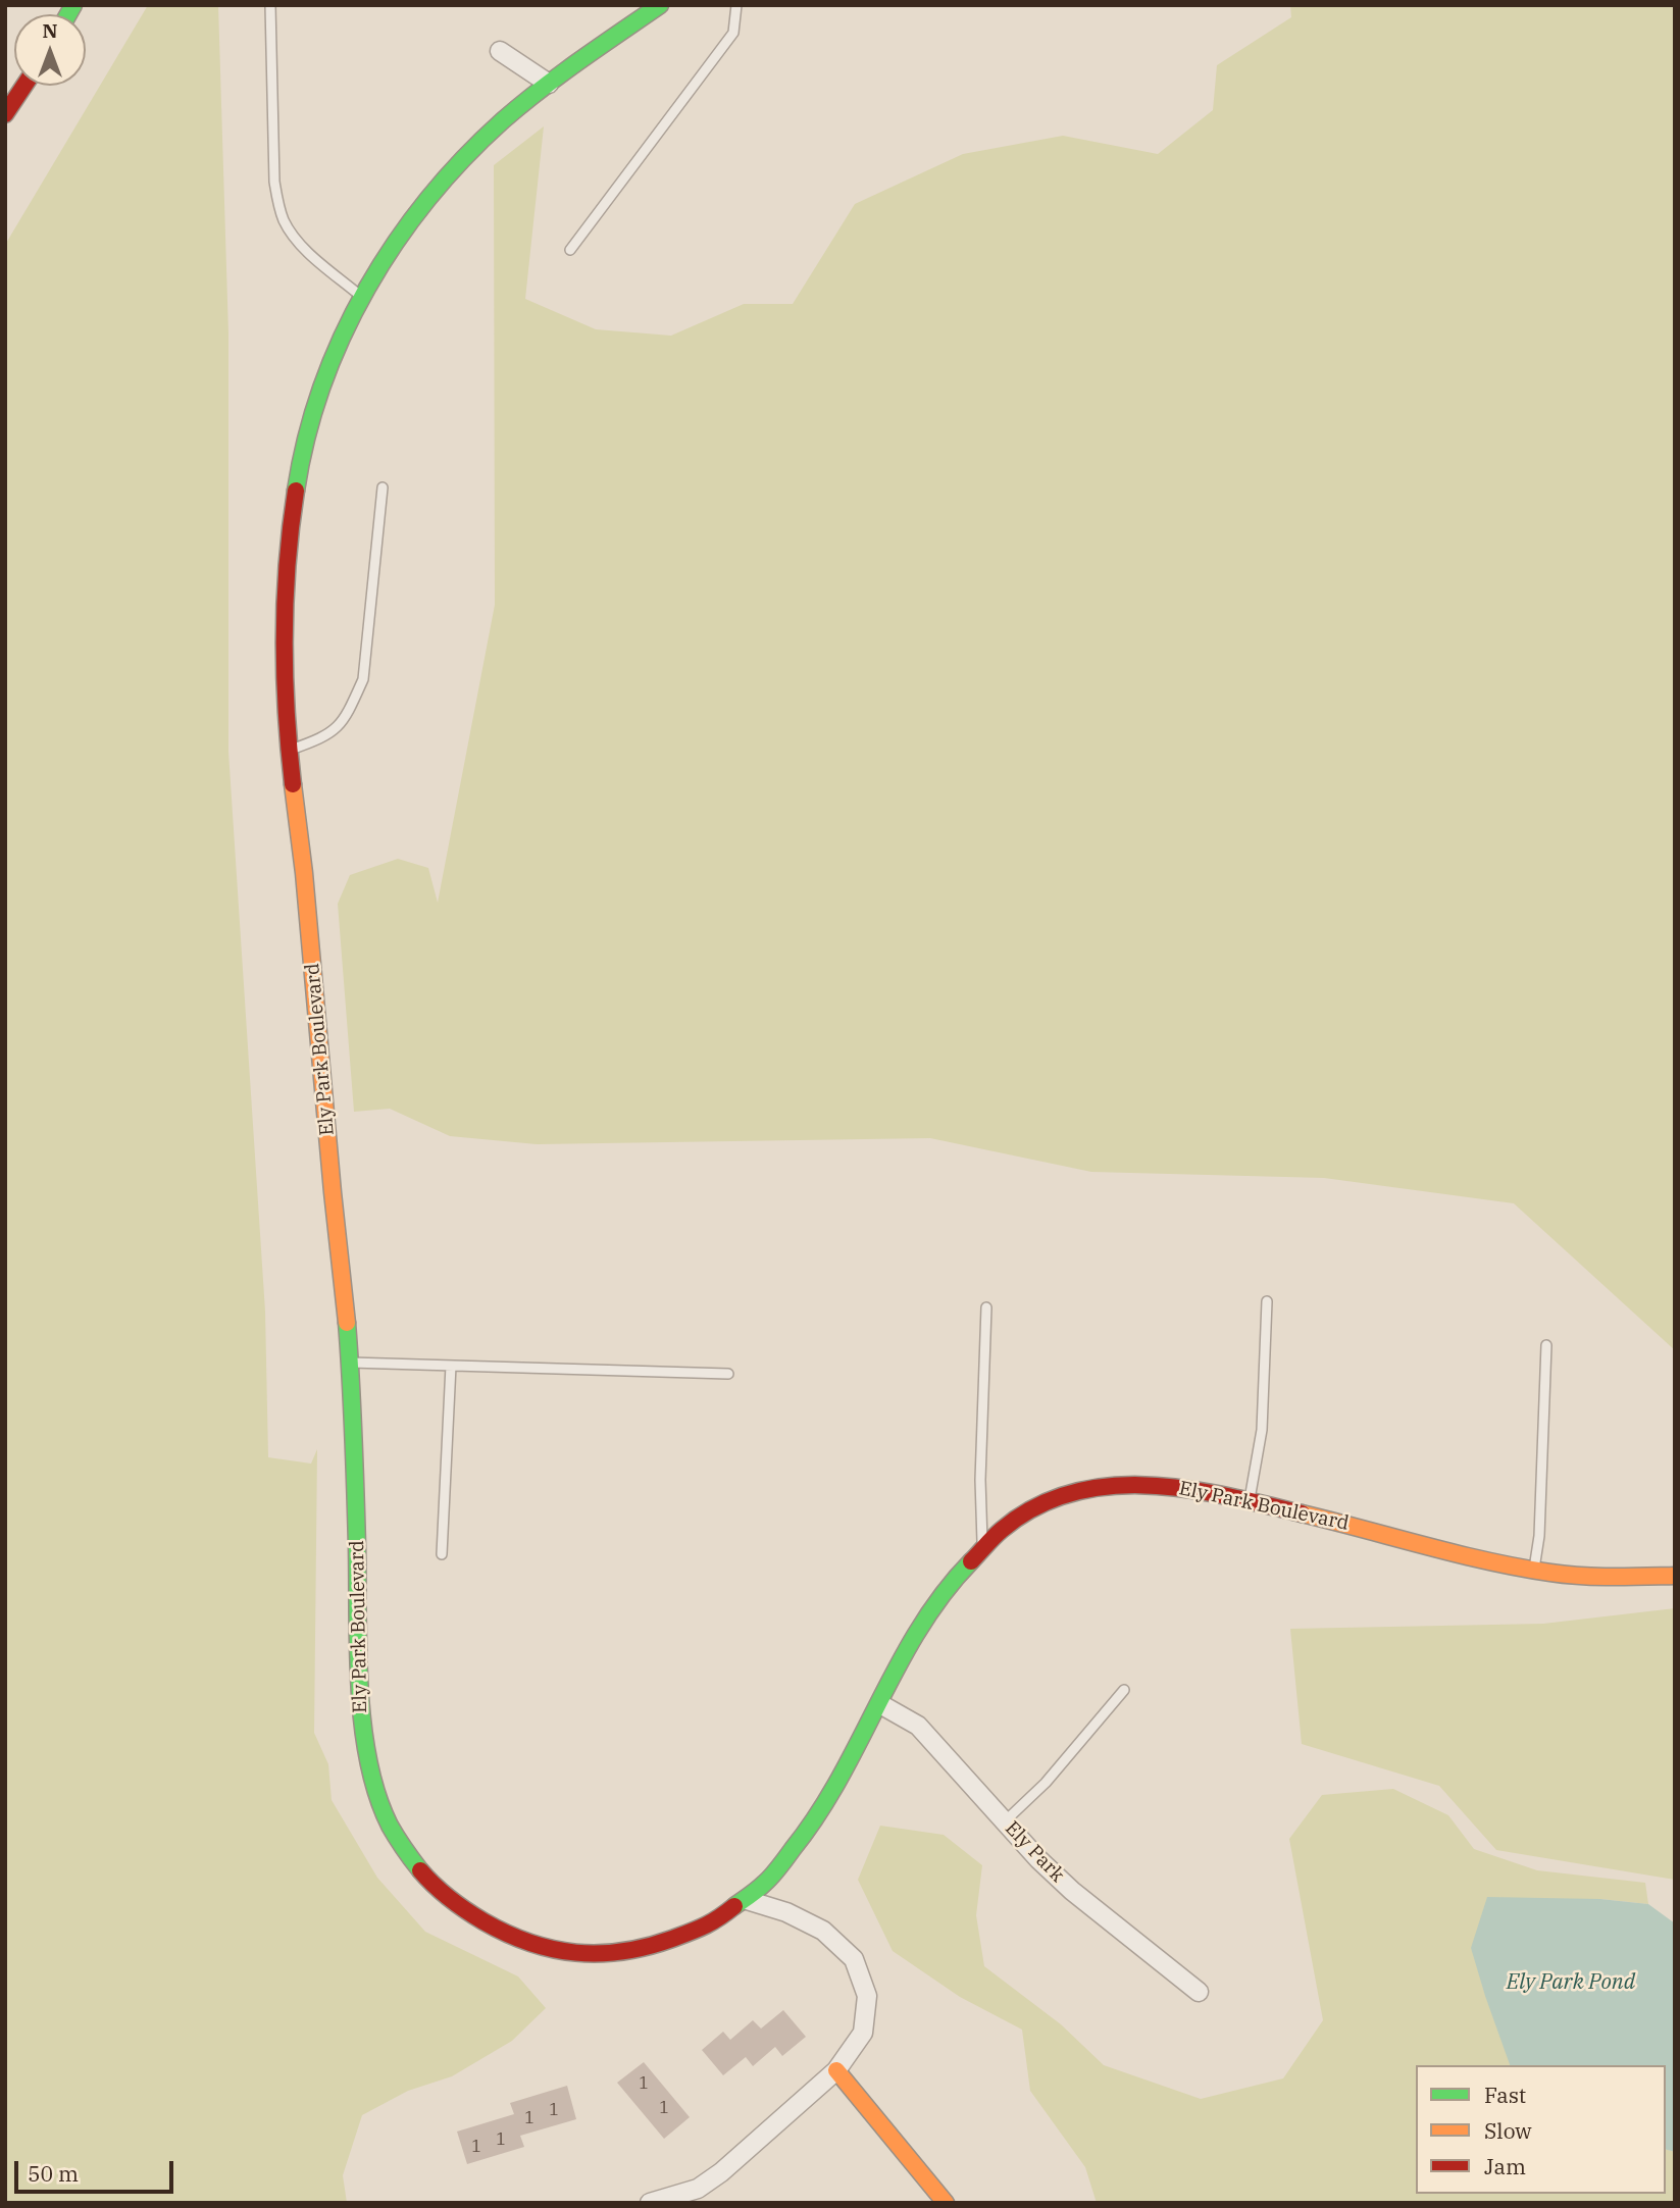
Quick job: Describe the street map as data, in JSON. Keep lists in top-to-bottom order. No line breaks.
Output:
{"streets":{"street":["Ely Park Boulevard","Ely Park"]},"crossings":[["Ely Park Boulevard","Ely Park"]],"water":["Ely Park Pond"],"house_numbers":["1","1","1","1","1","1"],"legend":["Fast","Slow","Jam"],"scale_bar":"50 m","north":"top"}
